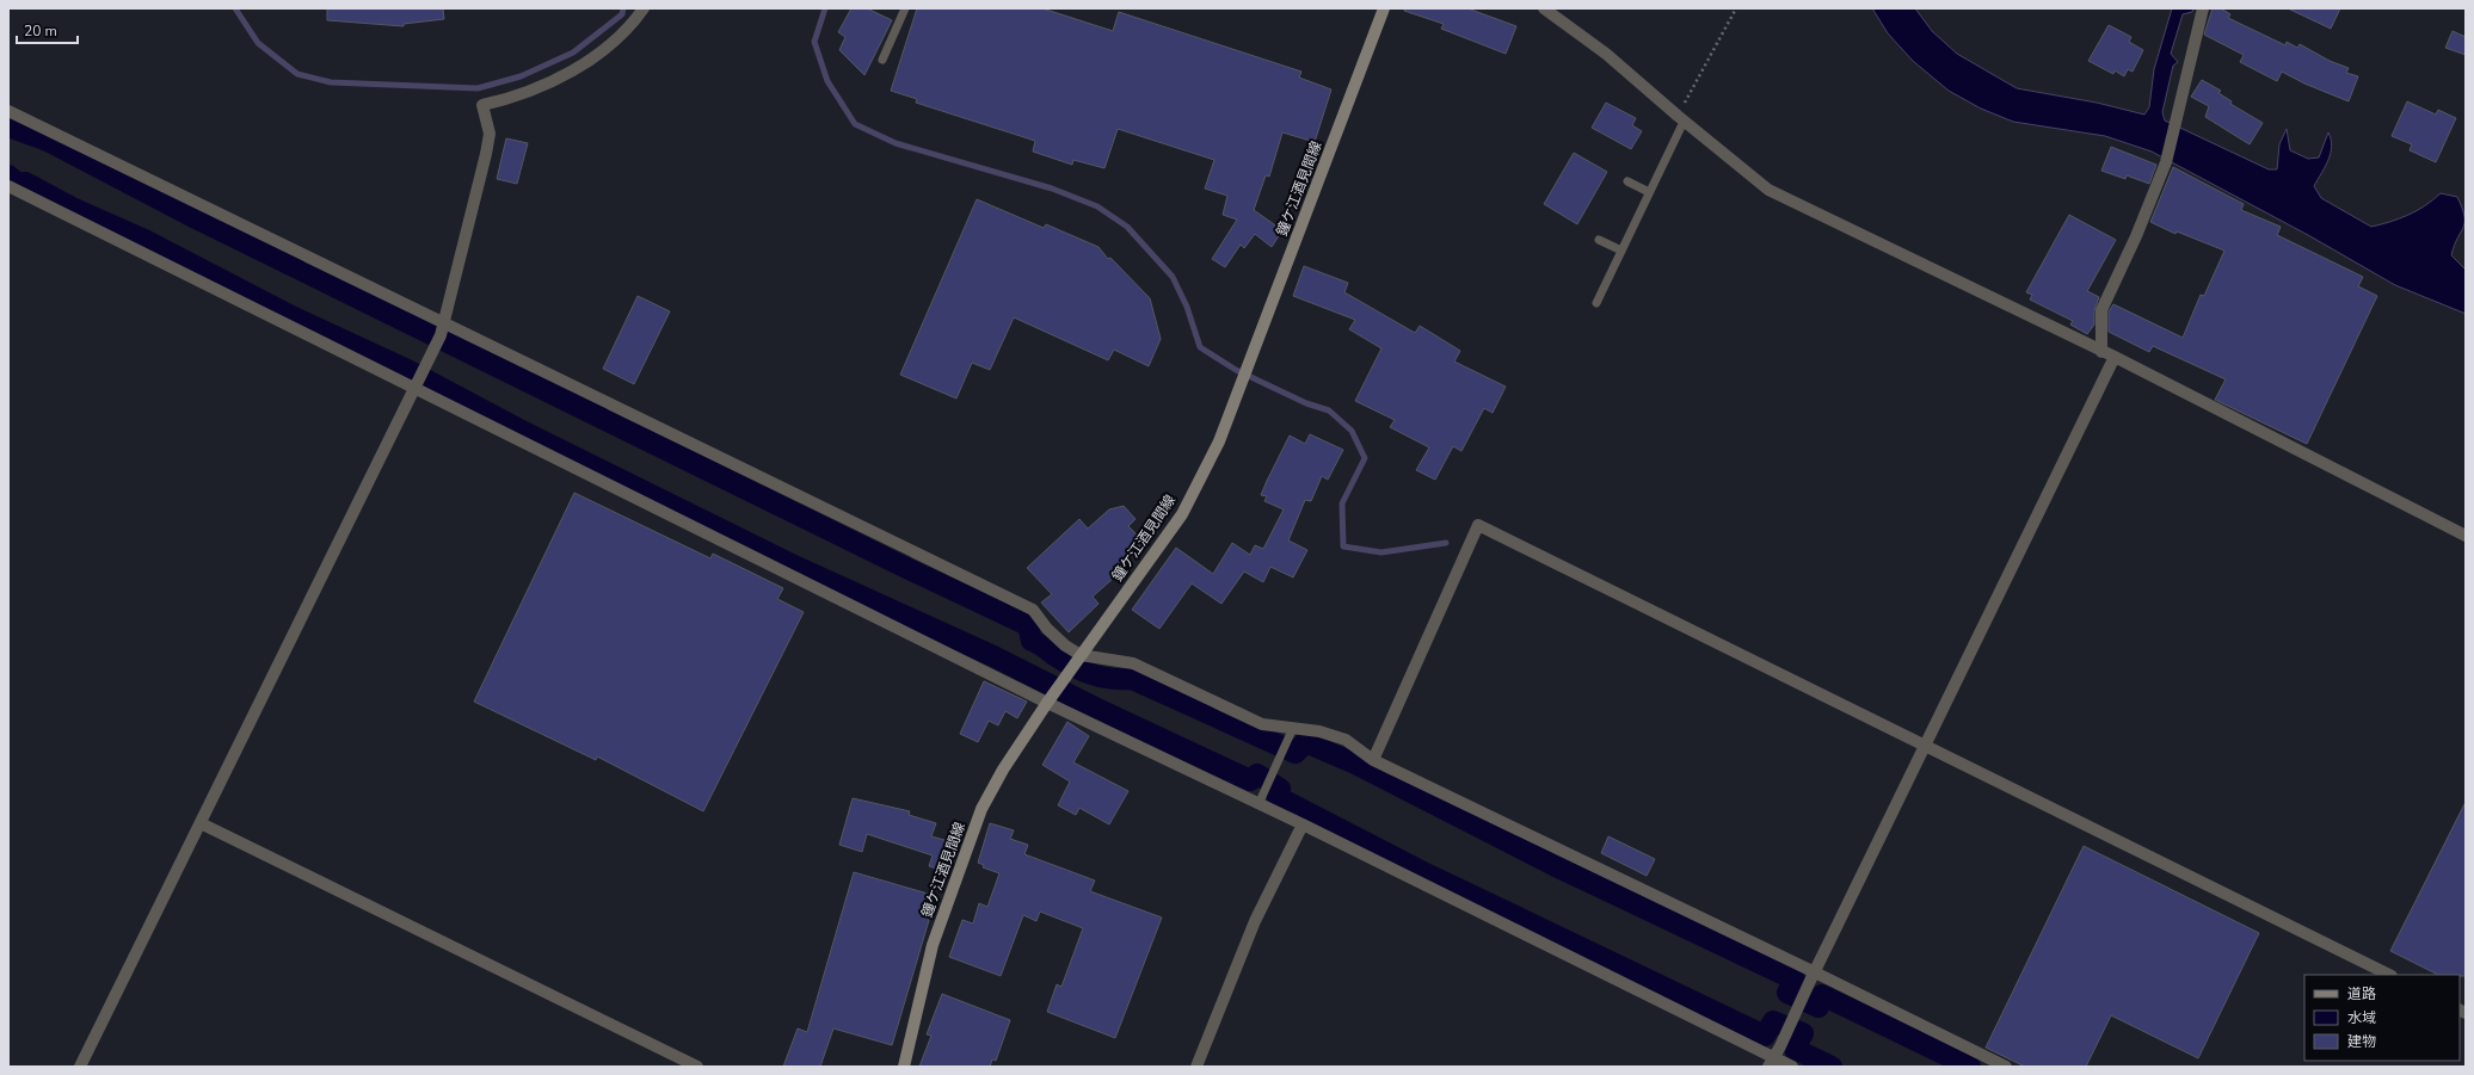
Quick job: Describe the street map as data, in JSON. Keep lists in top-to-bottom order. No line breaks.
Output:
{"streets":{"main road":["鐘ケ江酒見間線"]},"legend":["道路","水域","建物"],"scale_bar":"20 m"}
